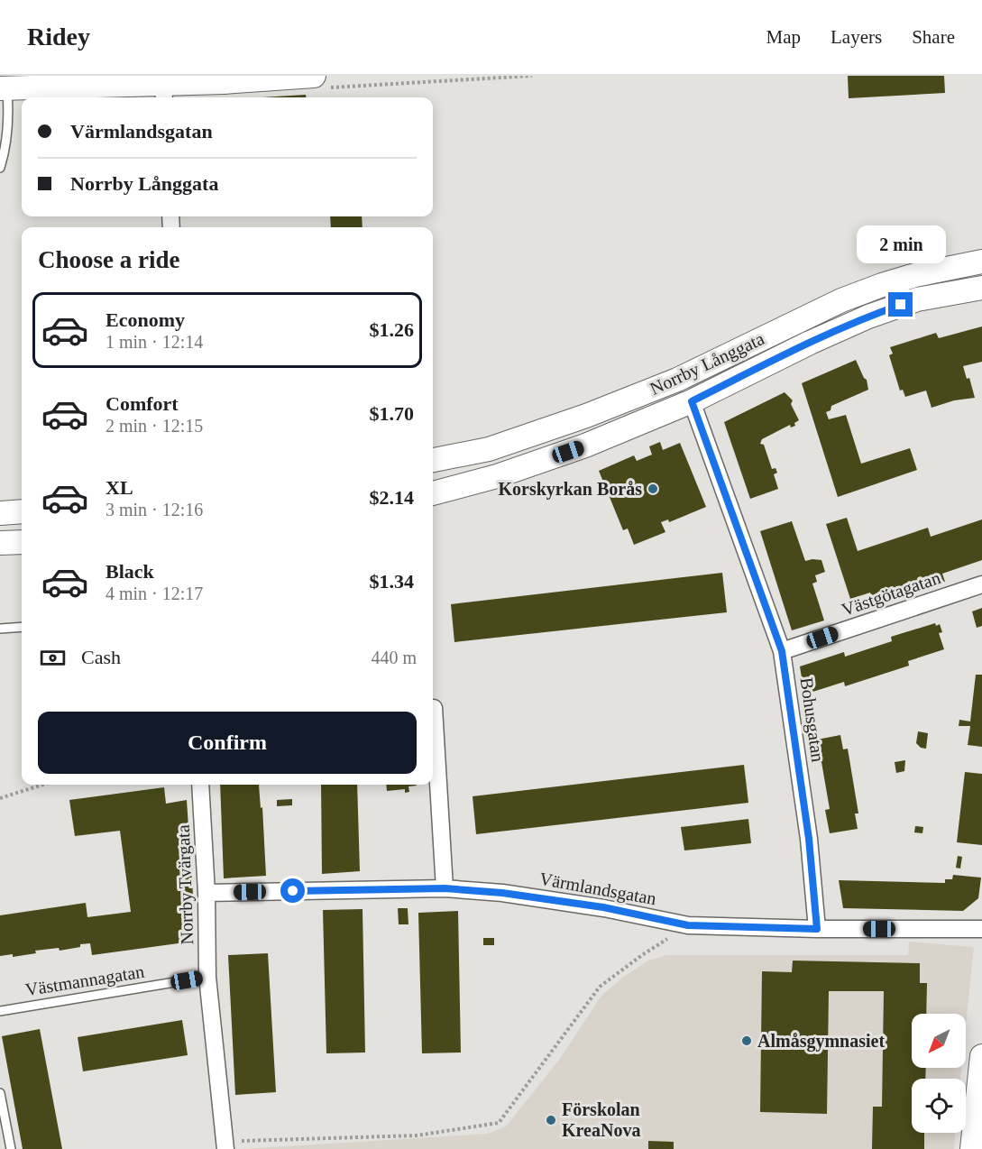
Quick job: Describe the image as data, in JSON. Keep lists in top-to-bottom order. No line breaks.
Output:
{"streets":{"main road":["Norrby Långgata"],"street":["Västgötagatan","Bohusgatan","Norrby Tvärgata","Värmlandsgatan"],"lane":["Västmannagatan"]},"crossings":[["Norrby Långgata","Bohusgatan"],["Västgötagatan","Bohusgatan"],["Bohusgatan","Värmlandsgatan"],["Norrby Tvärgata","Värmlandsgatan"],["Norrby Tvärgata","Västmannagatan"]],"places":["Korskyrkan Borås","Almåsgymnasiet","Förskolan KreaNova"],"north":"bottom left","page":{"header":"Ridey","nav":["Map","Layers","Share"],"banner":["Värmlandsgatan","Norrby Långgata"],"bubble":"2 min","heading":"Choose a ride","list":[{"name":"Economy","note":"1 min · 12:14","value":"$1.26"},{"name":"Comfort","note":"2 min · 12:15","value":"$1.70"},{"name":"XL","note":"3 min · 12:16","value":"$2.14"},{"name":"Black","note":"4 min · 12:17","value":"$1.34"}],"pay":["Cash","440 m"],"buttons":"Confirm"}}
